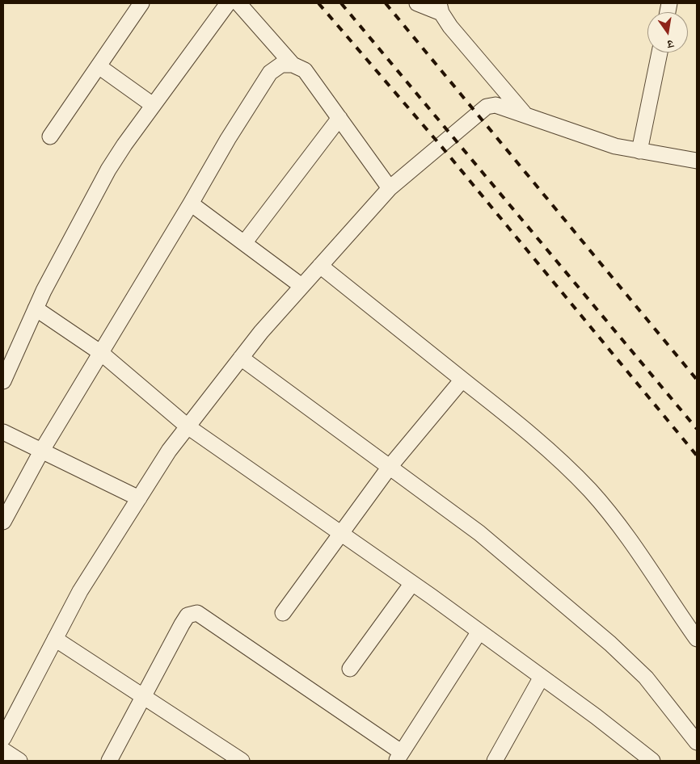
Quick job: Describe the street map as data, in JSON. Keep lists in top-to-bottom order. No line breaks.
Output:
{"north":"bottom"}
